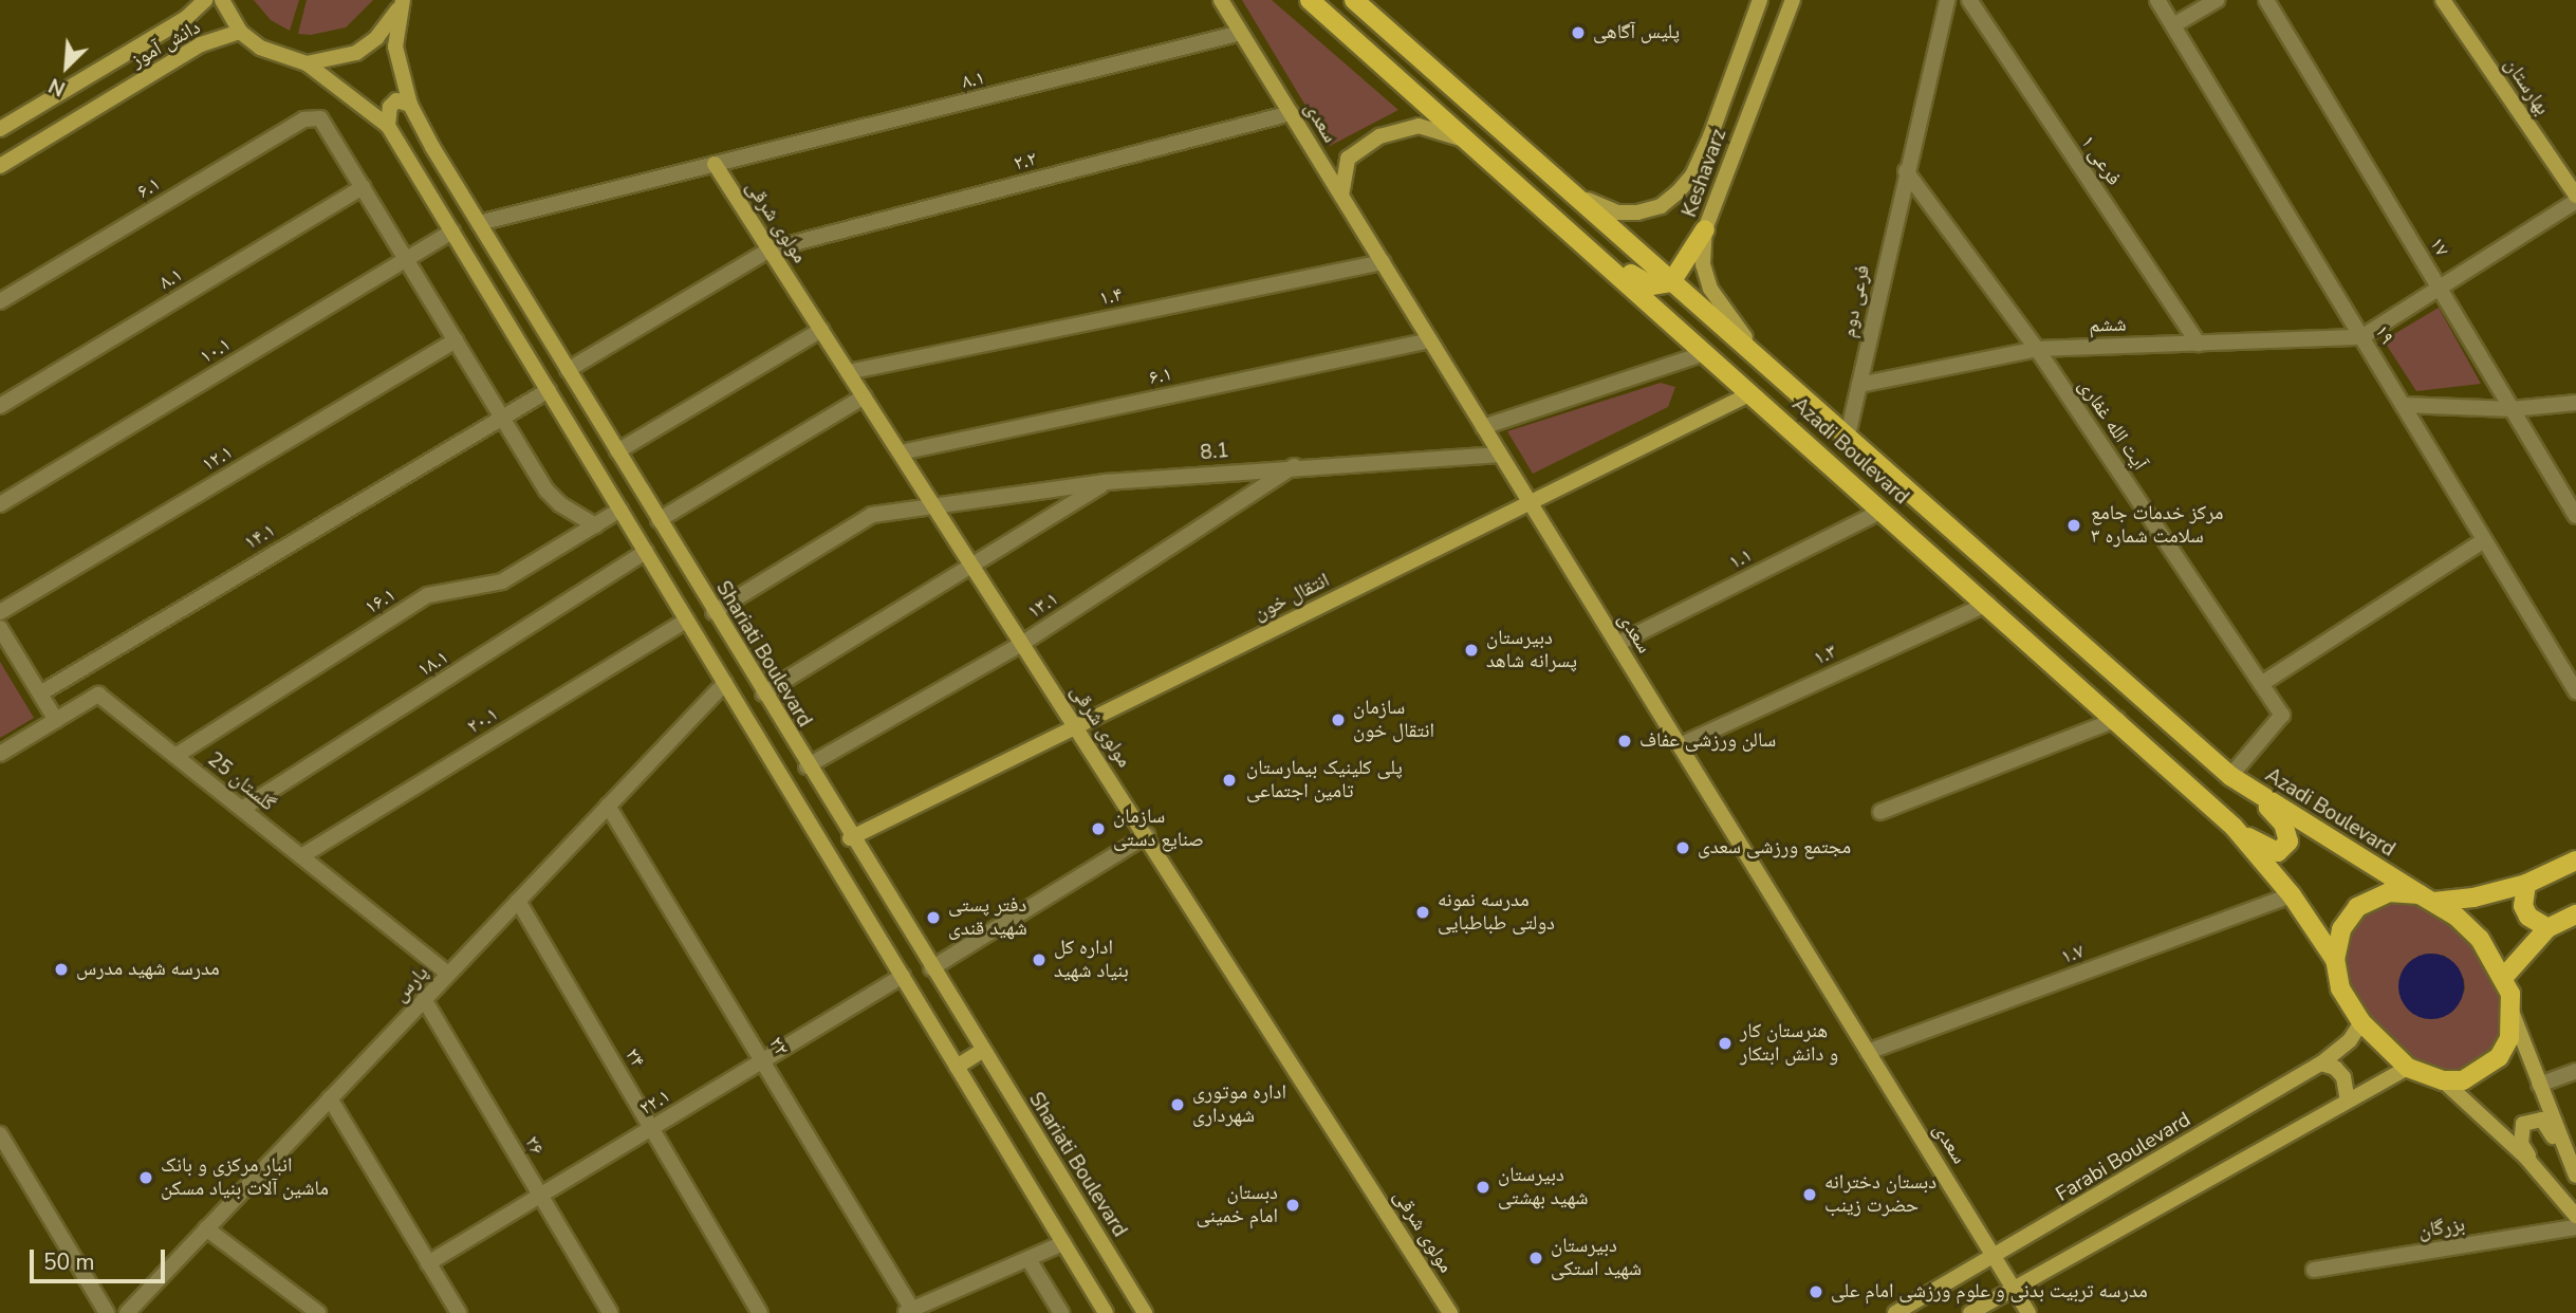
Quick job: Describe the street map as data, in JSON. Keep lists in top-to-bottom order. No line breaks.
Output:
{"streets":{"main road":["دانش آموز","بهارستان","سعدی","Keshavarz","مولوی شرقی","Azadi Boulevard","انتقال خون","Shariati Boulevard","Farabi Boulevard"],"street":["۸.۱","فرعی ۱","۲.۲","۶.۱","۱۷","۱.۴","فرعی دوم","ششم","۱۹","۱۰.۱","آیت الله غفاری","8.1","۱۲.۱","۱۴.۱","۱.۱","۱۶.۱","۱۳.۱","۱.۳","۱۸.۱","۲۰.۱","گلستان 25","۱.۷","پارس","۲۲","۲۴","۲۲.۱","۲۶","بزرگان"]},"crossings":[["۸.۱","سعدی"],["۸.۱","۶.۱"],["۸.۱","مولوی شرقی"],["۸.۱","Shariati Boulevard"],["سعدی","۲.۲"],["سعدی","۶.۱"],["سعدی","۱.۴"],["سعدی","8.1"],["سعدی","۱.۱"],["سعدی","انتقال خون"],["سعدی","۱.۳"],["سعدی","۱.۷"],["سعدی","Farabi Boulevard"],["فرعی ۱","ششم"],["۲.۲","مولوی شرقی"],["۲.۲","Shariati Boulevard"],["Keshavarz","Azadi Boulevard"],["۶.۱","مولوی شرقی"],["مولوی شرقی","۱.۴"],["مولوی شرقی","8.1"],["مولوی شرقی","انتقال خون"],["مولوی شرقی","۱۳.۱"],["فرعی دوم","ششم"],["فرعی دوم","آیت الله غفاری"],["فرعی دوم","Azadi Boulevard"],["ششم","۱۹"],["ششم","آیت الله غفاری"],["آیت الله غفاری","Azadi Boulevard"],["Azadi Boulevard","۱.۱"],["Azadi Boulevard","انتقال خون"],["Azadi Boulevard","۱.۳"],["Azadi Boulevard","۱.۷"],["Azadi Boulevard","Farabi Boulevard"],["8.1","۱۳.۱"],["8.1","Shariati Boulevard"],["انتقال خون","Shariati Boulevard"],["۱۶.۱","گلستان 25"],["۱۳.۱","Shariati Boulevard"],["۱۸.۱","گلستان 25"],["۲۰.۱","گلستان 25"],["گلستان 25","پارس"],["پارس","۲۲"],["پارس","۲۴"],["پارس","۲۶"],["۲۲","۲۲.۱"],["۲۴","۲۲.۱"],["۲۲.۱","۲۶"]],"places":["پلیس آگاهی","مرکز خدمات جامع سلامت شماره ۳","دبیرستان پسرانه شاهد","سازمان انتقال خون","سالن ورزشی عفاف","پلی کلینیک بیمارستان تامین اجتماعی","سازمان صنایع دستی","مجتمع ورزشی سعدی","مدرسه نمونه دولتی طباطبایی","دفتر پستی شهید قندی","اداره کل بنیاد شهید","مدرسه شهید مدرس","هنرستان کار و دانش ابتکار","اداره موتوری شهرداری","انبار مرکزی و بانک ماشین آلات بنیاد مسکن","دبیرستان شهید بهشتی","دبستان دخترانه حضرت زینب","دبستان امام خمینی","دبیرستان شهید استکی","مدرسه تربیت بدنی و علوم ورزشی امام علی"],"scale_bar":"50 m","north":"bottom left"}
